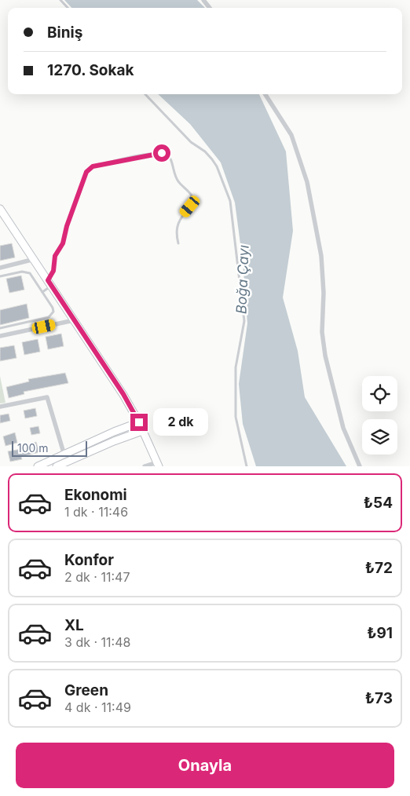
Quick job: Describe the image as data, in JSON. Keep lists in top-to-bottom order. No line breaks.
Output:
{"water":["Boğa Çayı"],"scale_bar":"100 m","page":{"banner":["Biniş","1270. Sokak"],"bubble":"2 dk","scale":"100 m","list":[{"name":"Ekonomi","note":"1 dk · 11:46","value":"₺54"},{"name":"Konfor","note":"2 dk · 11:47","value":"₺72"},{"name":"XL","note":"3 dk · 11:48","value":"₺91"},{"name":"Green","note":"4 dk · 11:49","value":"₺73"}],"buttons":"Onayla"}}
